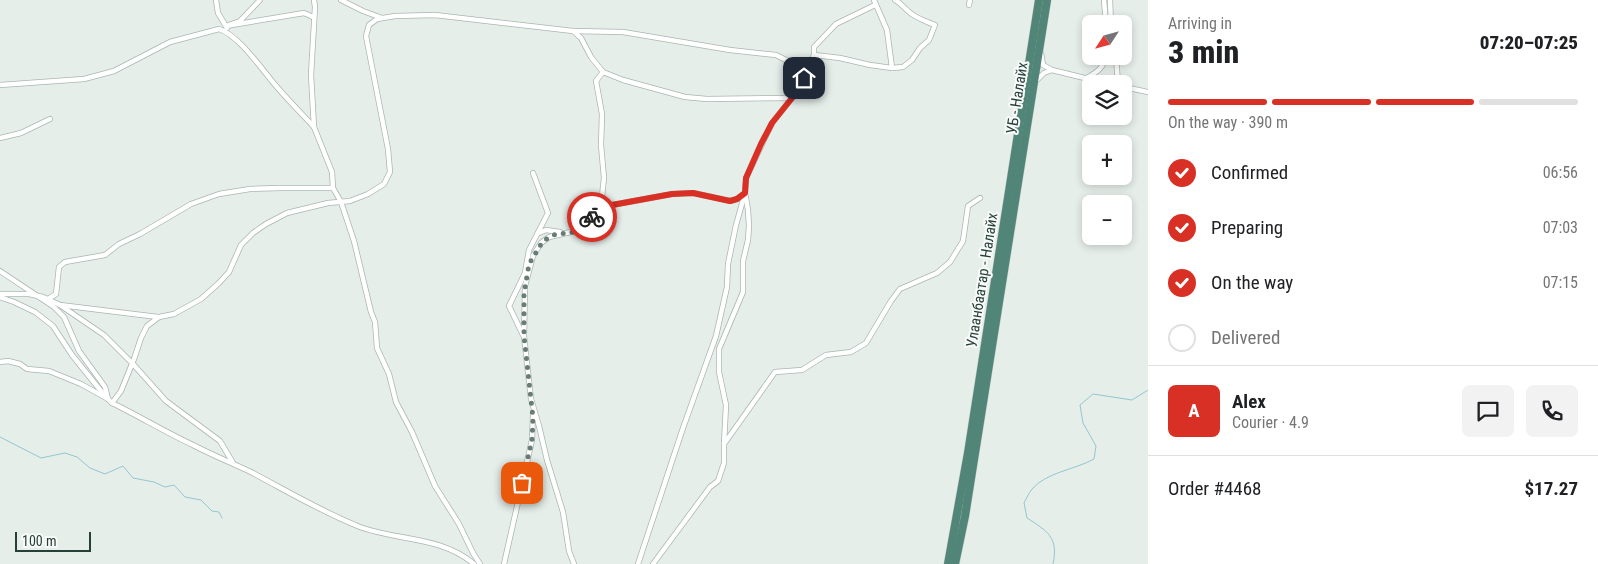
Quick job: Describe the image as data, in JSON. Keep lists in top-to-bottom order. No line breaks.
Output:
{"streets":{"highway":["УБ - Налайх","Улаанбаатар - Налайх"]},"crossings":[["УБ - Налайх","Улаанбаатар - Налайх"]],"scale_bar":"100 m","north":"bottom left","page":{"heading":["3 min","Arriving in","07:20–07:25"],"panel":["Alex","Courier · 4.9","Order #4468","$17.27"],"map_buttons":["+","−"],"bar":"On the way · 390 m","list":[["Confirmed","06:56"],["Preparing","07:03"],["On the way","07:15"],"Delivered"],"round":"A","scale":"100 m"}}
